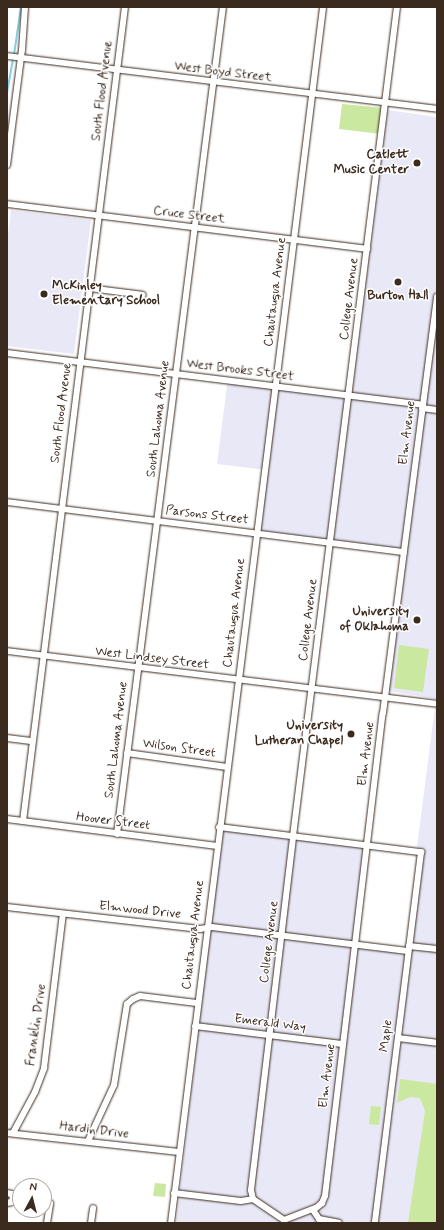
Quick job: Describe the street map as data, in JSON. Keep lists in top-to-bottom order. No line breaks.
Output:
{"streets":{"street":["West Boyd Street","South Flood Avenue","Cruce Street","Chautauqua Avenue","College Avenue","West Brooks Street","South Lahoma Avenue","Elm Avenue","Parsons Street","West Lindsey Street","Wilson Street","Hoover Street","Elmwood Drive","Emerald Way","Franklin Drive","Maple","Hardin Drive"]},"crossings":[["West Boyd Street","South Flood Avenue"],["West Boyd Street","Chautauqua Avenue"],["West Boyd Street","College Avenue"],["West Boyd Street","South Lahoma Avenue"],["South Flood Avenue","Cruce Street"],["South Flood Avenue","West Brooks Street"],["South Flood Avenue","Parsons Street"],["South Flood Avenue","West Lindsey Street"],["South Flood Avenue","Hoover Street"],["Cruce Street","Chautauqua Avenue"],["Cruce Street","College Avenue"],["Cruce Street","South Lahoma Avenue"],["Chautauqua Avenue","West Brooks Street"],["Chautauqua Avenue","Parsons Street"],["Chautauqua Avenue","West Lindsey Street"],["Chautauqua Avenue","Wilson Street"],["Chautauqua Avenue","Hoover Street"],["Chautauqua Avenue","Elmwood Drive"],["Chautauqua Avenue","Emerald Way"],["Chautauqua Avenue","Hardin Drive"],["College Avenue","West Brooks Street"],["College Avenue","Parsons Street"],["College Avenue","West Lindsey Street"],["College Avenue","Elmwood Drive"],["College Avenue","Emerald Way"],["West Brooks Street","South Lahoma Avenue"],["West Brooks Street","Elm Avenue"],["South Lahoma Avenue","Parsons Street"],["South Lahoma Avenue","West Lindsey Street"],["South Lahoma Avenue","Wilson Street"],["South Lahoma Avenue","Hoover Street"],["Elm Avenue","Parsons Street"],["Elm Avenue","West Lindsey Street"],["Elm Avenue","Elmwood Drive"],["Elm Avenue","Emerald Way"],["Elm Avenue","Maple"],["Elmwood Drive","Franklin Drive"],["Elmwood Drive","Maple"],["Franklin Drive","Hardin Drive"]],"places":["Catlett Music Center","Burton Hall","McKinley Elementary School","University of Oklahoma","University Lutheran Chapel"],"north":"top"}
